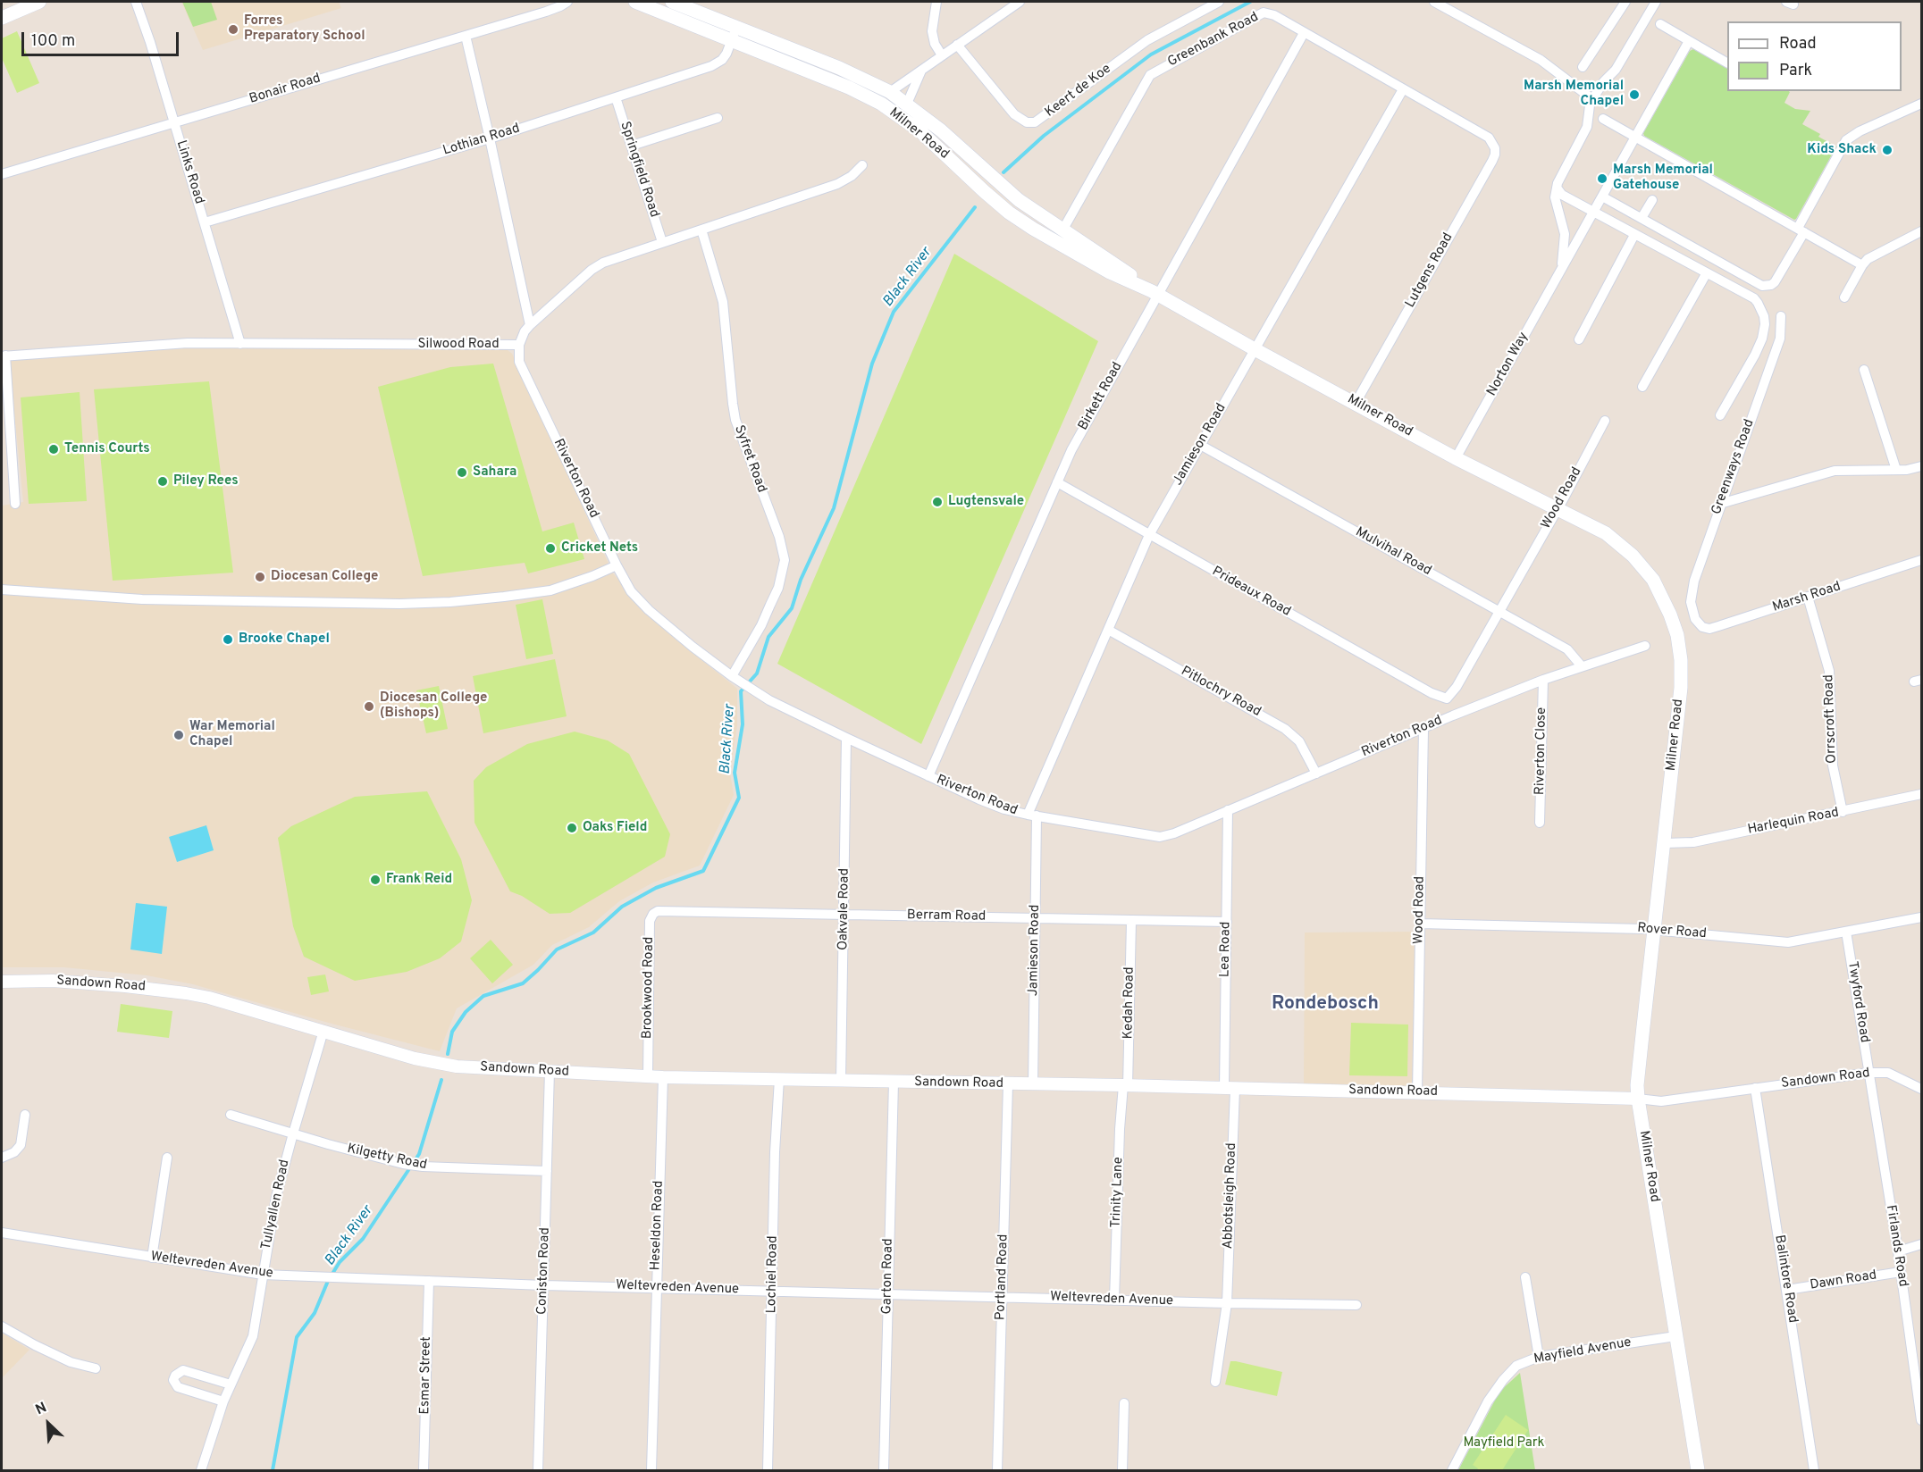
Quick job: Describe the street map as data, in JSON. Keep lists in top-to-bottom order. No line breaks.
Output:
{"streets":{"main road":["Milner Road"],"street":["Greenbank Road","Bonair Road","Keert de Koe","Lothian Road","Springfield Road","Links Road","Lutgens Road","Silwood Road","Norton Way","Birkett Road","Jamieson Road","Syfret Road","Greenways Road","Riverton Road","Wood Road","Mulvihal Road","Prideaux Road","Marsh Road","Pitlochry Road","Orrscroft Road","Riverton Close","Harlequin Road","Oakvale Road","Berram Road","Rover Road","Lea Road","Sandown Road","Brookwood Road","Twyford Road","Kedah Road","Kilgetty Road","Trinity Lane","Abbotsleigh Road","Tullyallen Road","Heseldon Road","Firlands Road","Weltevreden Avenue","Coniston Road","Lochiel Road","Garton Road","Portland Road","Balintore Road","Dawn Road","Mayfield Avenue","Esmar Street"]},"crossings":[["Greenbank Road","Milner Road"],["Greenbank Road","Lutgens Road"],["Greenbank Road","Birkett Road"],["Greenbank Road","Jamieson Road"],["Bonair Road","Links Road"],["Milner Road","Lothian Road"],["Milner Road","Lutgens Road"],["Milner Road","Norton Way"],["Milner Road","Birkett Road"],["Milner Road","Jamieson Road"],["Milner Road","Wood Road"],["Milner Road","Harlequin Road"],["Milner Road","Rover Road"],["Milner Road","Sandown Road"],["Milner Road","Mayfield Avenue"],["Lothian Road","Springfield Road"],["Lothian Road","Links Road"],["Springfield Road","Silwood Road"],["Links Road","Silwood Road"],["Silwood Road","Syfret Road"],["Silwood Road","Riverton Road"],["Birkett Road","Riverton Road"],["Birkett Road","Prideaux Road"],["Jamieson Road","Riverton Road"],["Jamieson Road","Mulvihal Road"],["Jamieson Road","Prideaux Road"],["Jamieson Road","Pitlochry Road"],["Jamieson Road","Berram Road"],["Jamieson Road","Sandown Road"],["Syfret Road","Riverton Road"],["Greenways Road","Marsh Road"],["Riverton Road","Wood Road"],["Riverton Road","Mulvihal Road"],["Riverton Road","Pitlochry Road"],["Riverton Road","Riverton Close"],["Riverton Road","Oakvale Road"],["Riverton Road","Lea Road"],["Wood Road","Mulvihal Road"],["Wood Road","Prideaux Road"],["Wood Road","Rover Road"],["Wood Road","Sandown Road"],["Marsh Road","Orrscroft Road"],["Orrscroft Road","Harlequin Road"],["Oakvale Road","Berram Road"],["Oakvale Road","Sandown Road"],["Berram Road","Lea Road"],["Berram Road","Brookwood Road"],["Berram Road","Kedah Road"],["Rover Road","Twyford Road"],["Lea Road","Sandown Road"],["Lea Road","Abbotsleigh Road"],["Sandown Road","Brookwood Road"],["Sandown Road","Twyford Road"],["Sandown Road","Kedah Road"],["Sandown Road","Trinity Lane"],["Sandown Road","Abbotsleigh Road"],["Sandown Road","Tullyallen Road"],["Sandown Road","Heseldon Road"],["Sandown Road","Firlands Road"],["Sandown Road","Coniston Road"],["Sandown Road","Lochiel Road"],["Sandown Road","Garton Road"],["Sandown Road","Portland Road"],["Sandown Road","Balintore Road"],["Twyford Road","Firlands Road"],["Kedah Road","Trinity Lane"],["Kilgetty Road","Tullyallen Road"],["Kilgetty Road","Coniston Road"],["Trinity Lane","Weltevreden Avenue"],["Abbotsleigh Road","Weltevreden Avenue"],["Tullyallen Road","Weltevreden Avenue"],["Heseldon Road","Weltevreden Avenue"],["Firlands Road","Dawn Road"],["Weltevreden Avenue","Coniston Road"],["Weltevreden Avenue","Lochiel Road"],["Weltevreden Avenue","Garton Road"],["Weltevreden Avenue","Portland Road"],["Weltevreden Avenue","Esmar Street"],["Balintore Road","Dawn Road"]],"districts":["Rondebosch"],"water":["Black River"],"parks":["Mayfield Park"],"places":["Forres Preparatory School","Marsh Memorial Chapel","Kids Shack","Marsh Memorial Gatehouse","Tennis Courts","Sahara","Piley Rees","Lugtensvale","Cricket Nets","Diocesan College","Brooke Chapel","Diocesan College (Bishops)","War Memorial Chapel","Oaks Field","Frank Reid"],"legend":["Road","Park"],"scale_bar":"100 m","north":"top left"}
